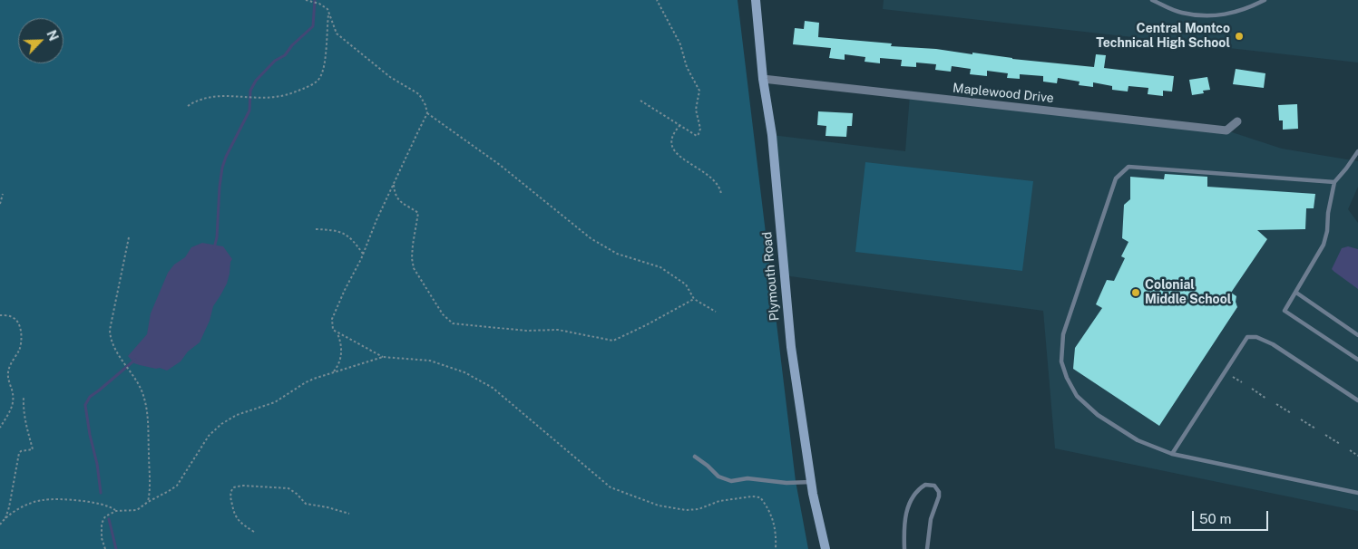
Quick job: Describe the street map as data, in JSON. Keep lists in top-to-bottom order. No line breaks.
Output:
{"streets":{"street":["Maplewood Drive","Plymouth Road"]},"crossings":[["Maplewood Drive","Plymouth Road"]],"places":["Central Montco Technical High School","Colonial Middle School"],"scale_bar":"50 m","north":"top right"}
